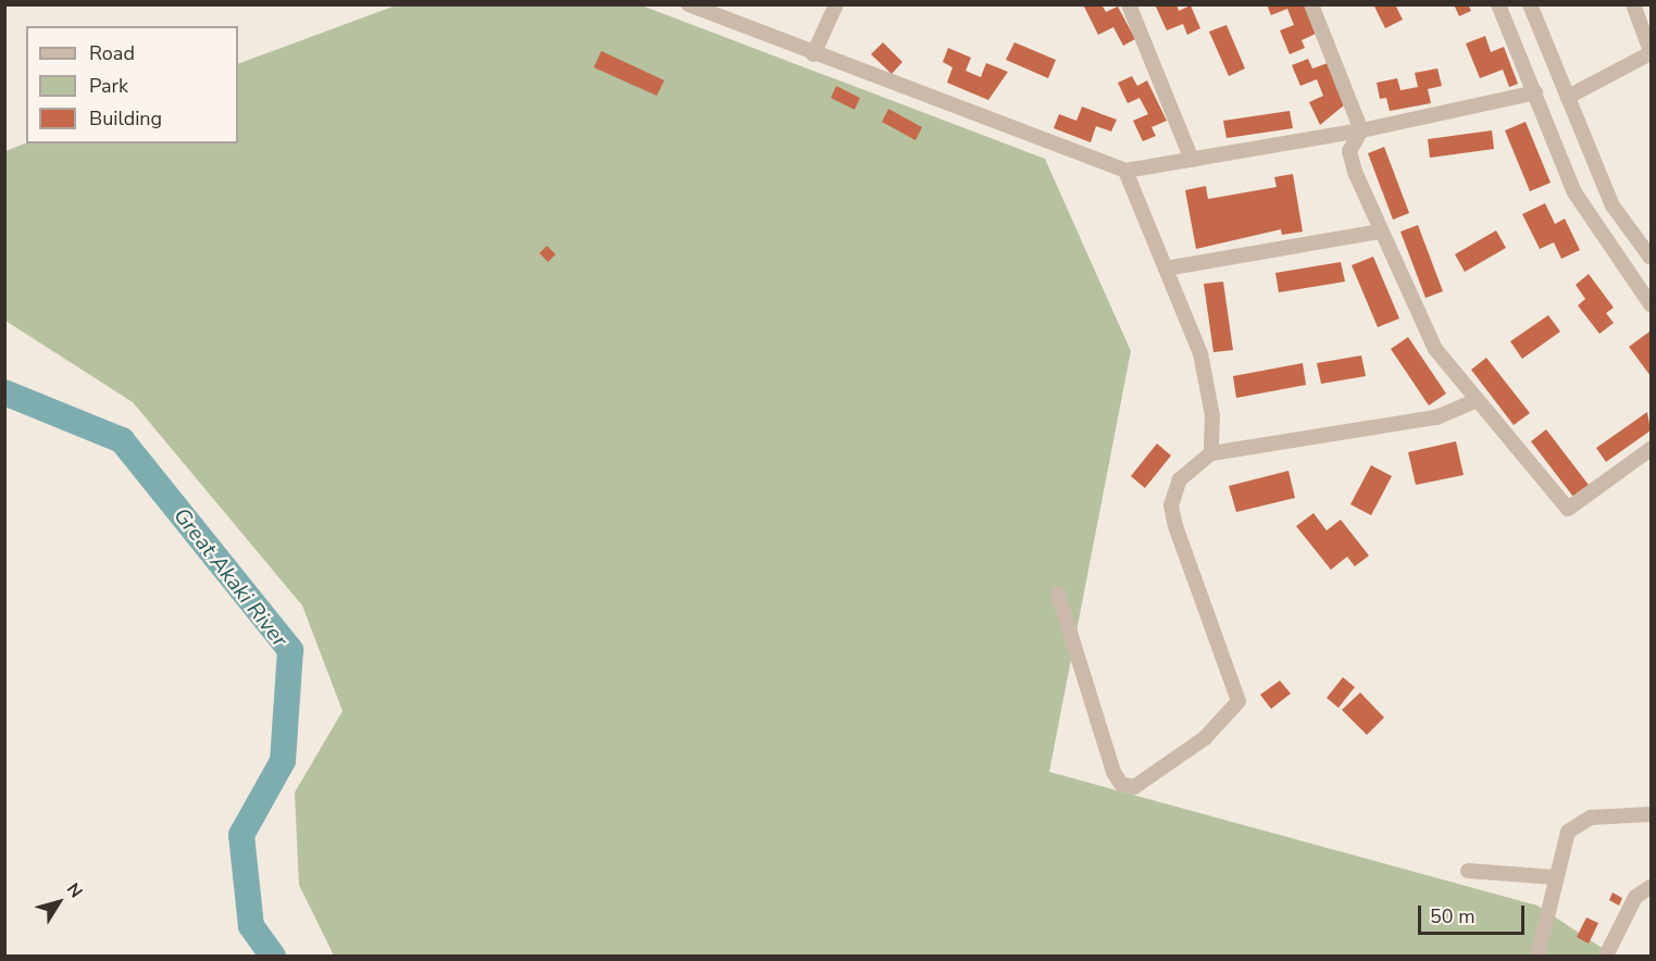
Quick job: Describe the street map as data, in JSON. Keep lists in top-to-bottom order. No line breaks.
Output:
{"water":["Great Akaki River"],"legend":["Road","Park","Building"],"scale_bar":"50 m","north":"top right"}
